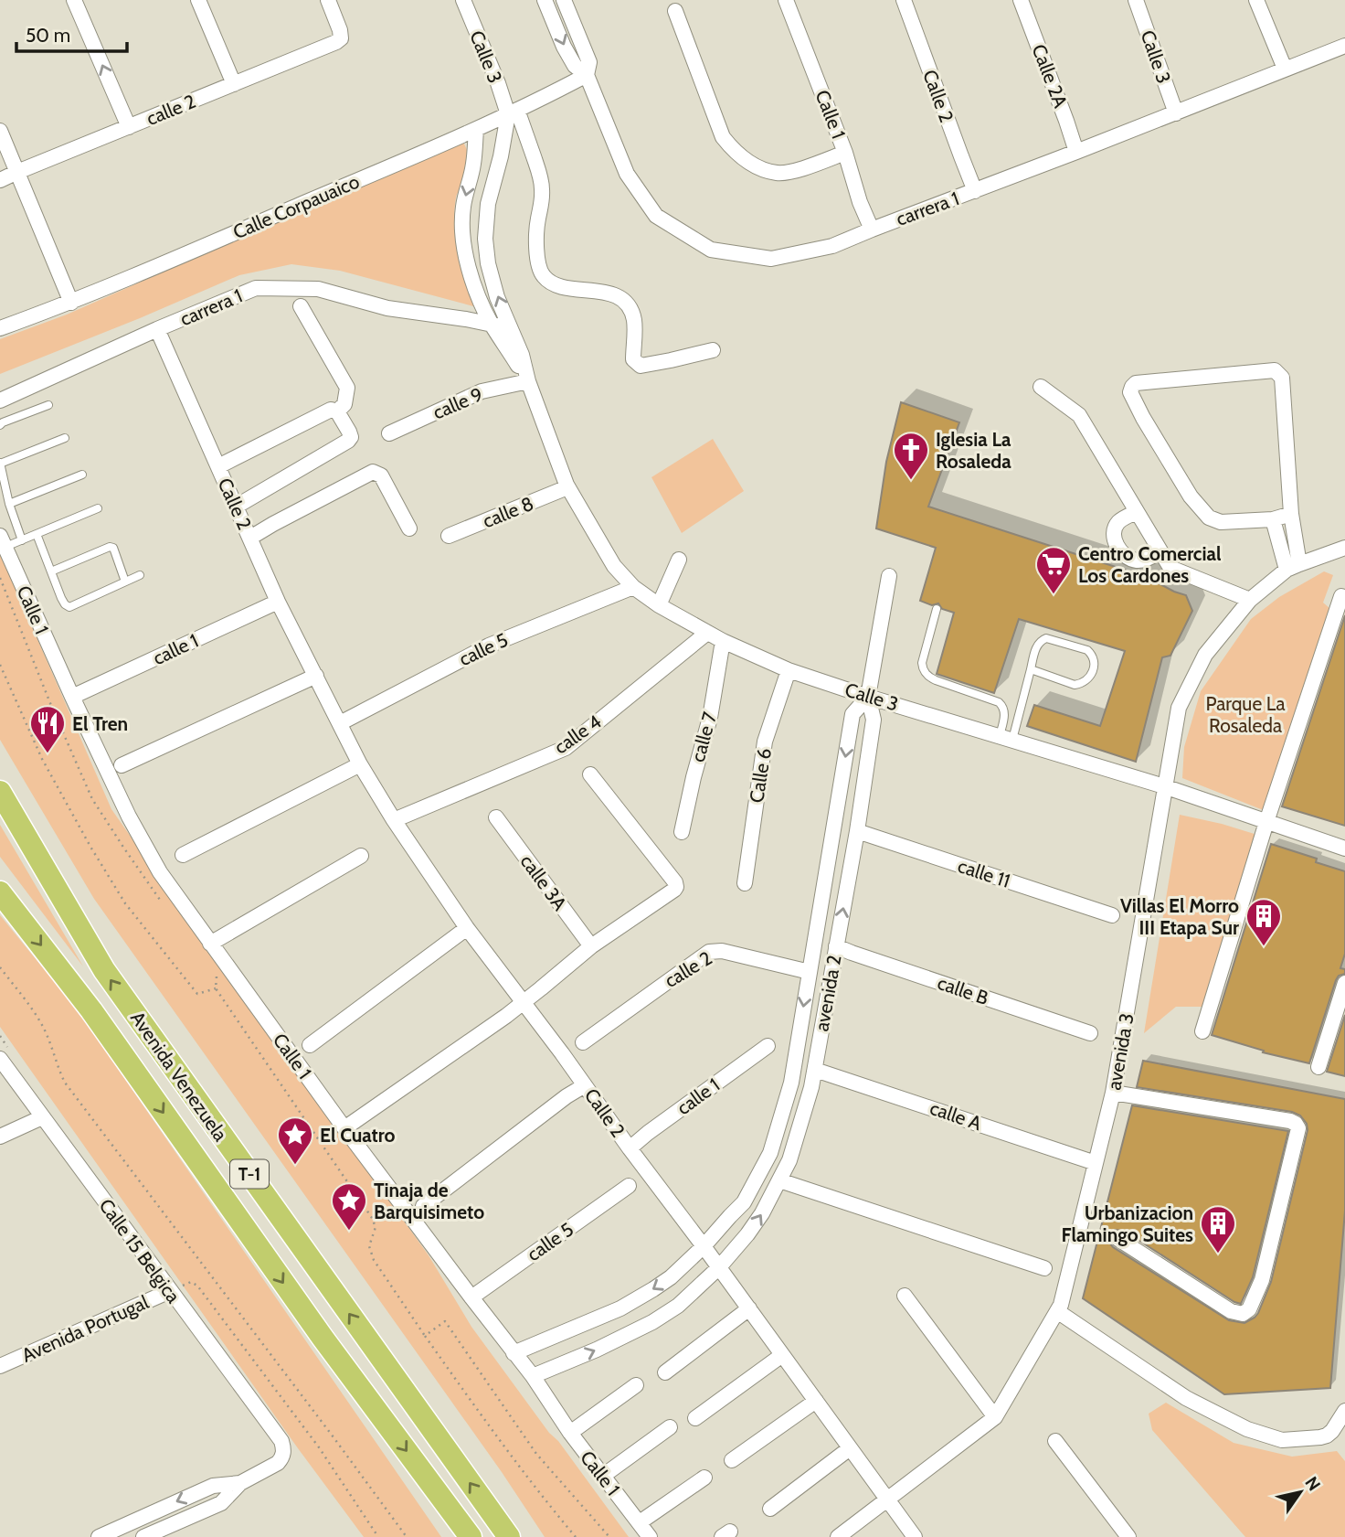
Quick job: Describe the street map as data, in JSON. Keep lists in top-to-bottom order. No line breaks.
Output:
{"streets":{"main road":["Avenida Venezuela","T-1"],"street":["Calle 3","Calle 2A","Calle 2","calle 2","Calle 1","Calle Corpauaico","carrera 1","calle 9","calle 8","calle 1","calle 5","calle 4","calle 7","Calle 6","calle 11","calle 3A","calle B","avenida 2","avenida 3","calle A","Calle 15 Belgica","Avenida Portugal"]},"crossings":[["Calle 3","Calle Corpauaico"],["Calle 3","carrera 1"],["Calle 3","calle 9"],["Calle 3","calle 8"],["Calle 3","calle 5"],["Calle 3","calle 4"],["Calle 3","calle 7"],["Calle 3","Calle 6"],["Calle 3","avenida 2"],["Calle 3","avenida 3"],["Calle 2A","carrera 1"],["Calle 2","Calle 1"],["Calle 2","carrera 1"],["Calle 2","calle 1"],["Calle 2","calle 5"],["Calle 2","calle 4"],["Calle 2","avenida 2"],["Calle 2","avenida 3"],["Calle 1","carrera 1"],["Calle 1","calle 1"],["Calle 1","calle 5"],["Calle 1","avenida 2"],["Calle Corpauaico","carrera 1"],["calle 11","avenida 2"],["calle B","avenida 2"],["avenida 2","calle A"],["avenida 3","calle A"],["Calle 15 Belgica","Avenida Portugal"]],"parks":["Parque La Rosaleda"],"places":{"church":["Iglesia La Rosaleda"],"supermarket":["Centro Comercial Los Cardones"],"restaurant":["El Tren"],"building":["Villas El Morro III Etapa Sur","Urbanizacion Flamingo Suites"],"place":["El Cuatro","Tinaja de Barquisimeto"]},"scale_bar":"50 m","north":"top right"}
